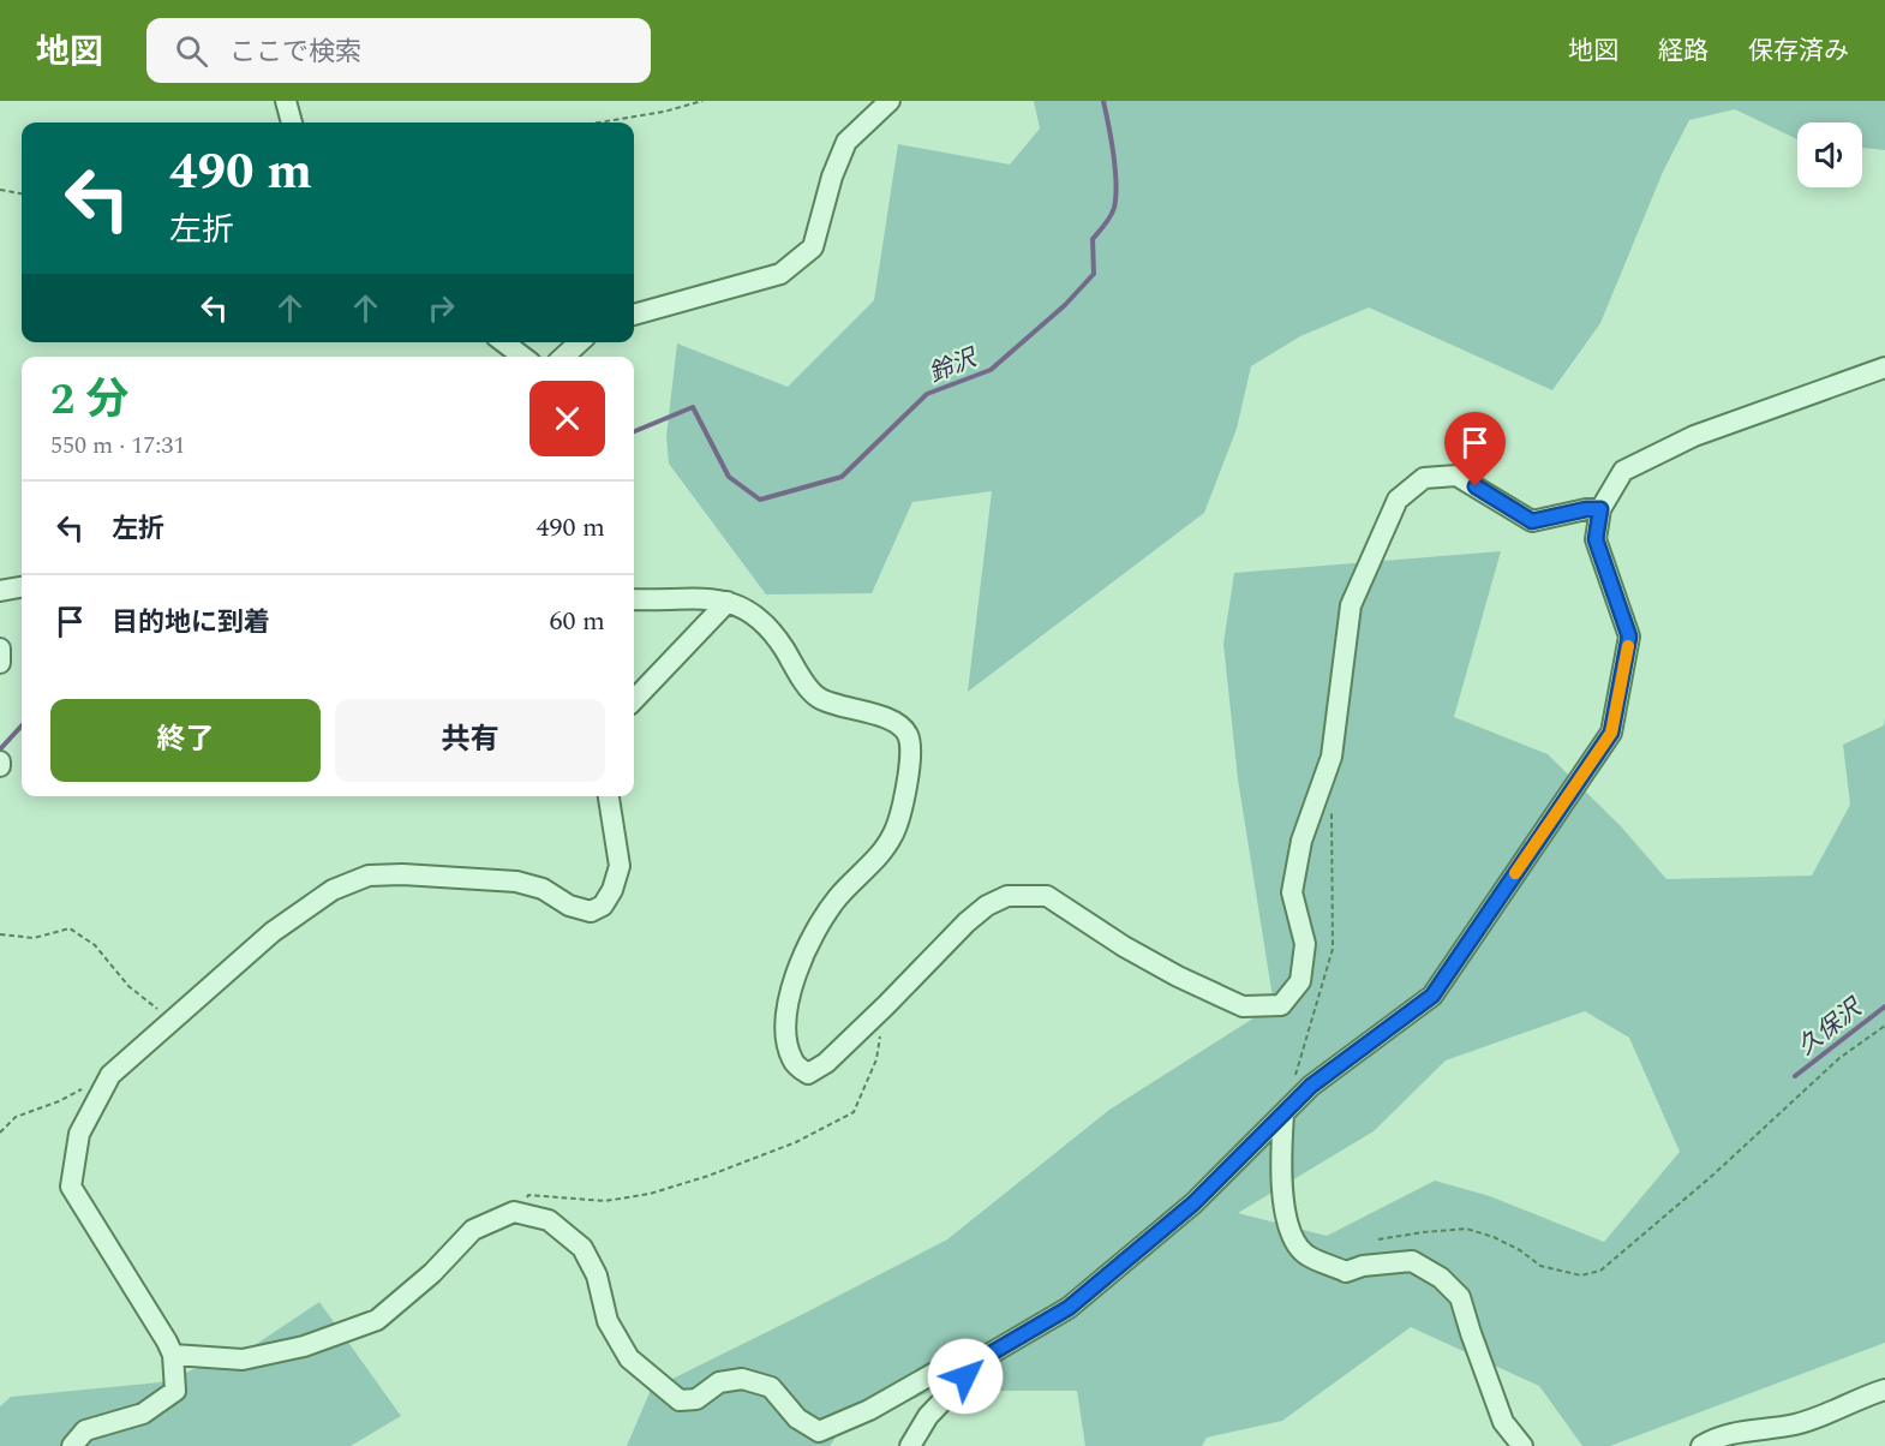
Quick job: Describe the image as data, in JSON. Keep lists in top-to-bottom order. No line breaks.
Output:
{"water":["鈴沢","久保沢"],"page":{"header":"地図","search":"ここで検索","nav":["地図","経路","保存済み"],"turn":["490 m","左折"],"heading":["2 分","550 m · 17:31"],"list":[{"name":"左折","value":"490 m"},{"name":"目的地に到着","value":"60 m"}],"buttons":["終了","共有"]}}
